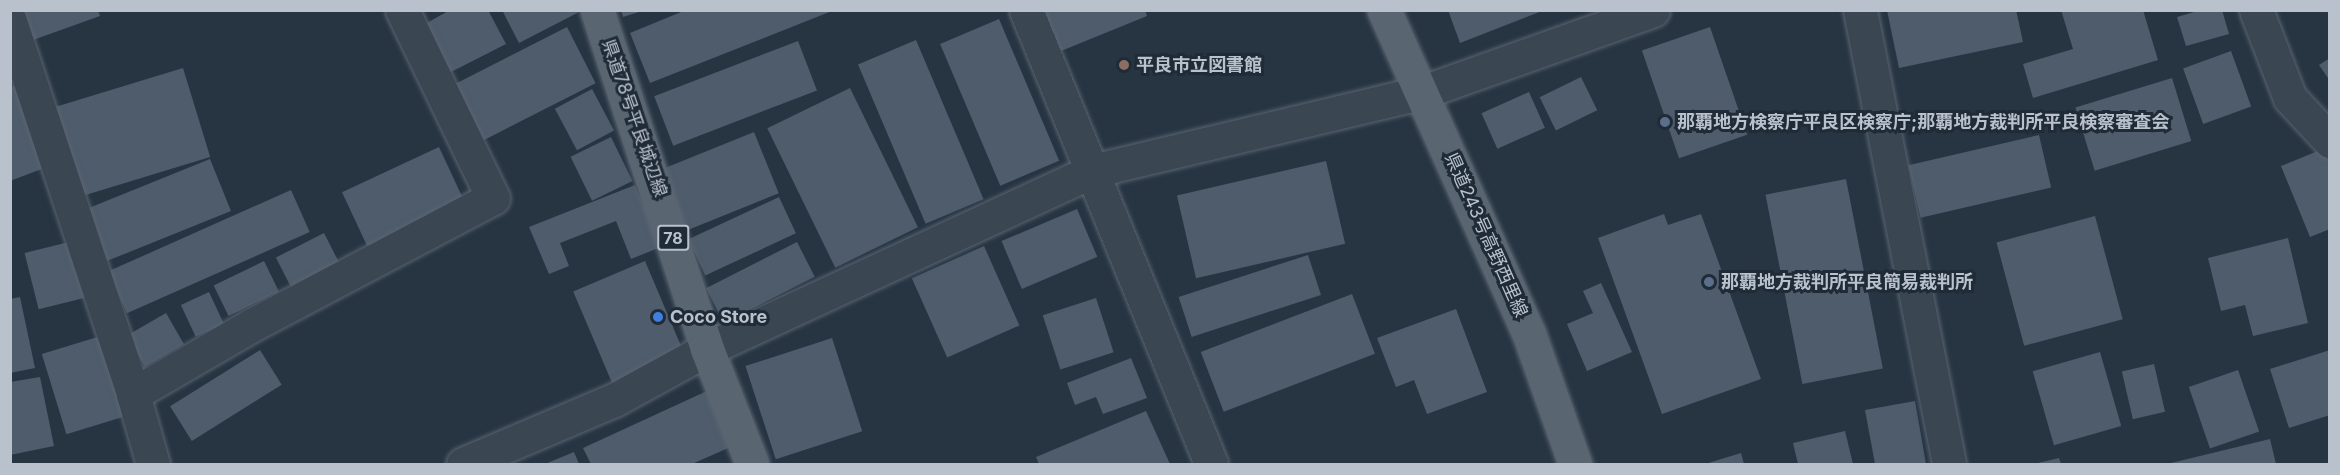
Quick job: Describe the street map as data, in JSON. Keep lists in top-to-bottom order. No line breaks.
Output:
{"streets":{"main road":["県道78号平良城辺線","県道243号高野西里線","78"]},"places":["平良市立図書館","那覇地方検察庁平良区検察庁;那覇地方裁判所平良検察審査会","那覇地方裁判所平良簡易裁判所","Coco Store"]}
